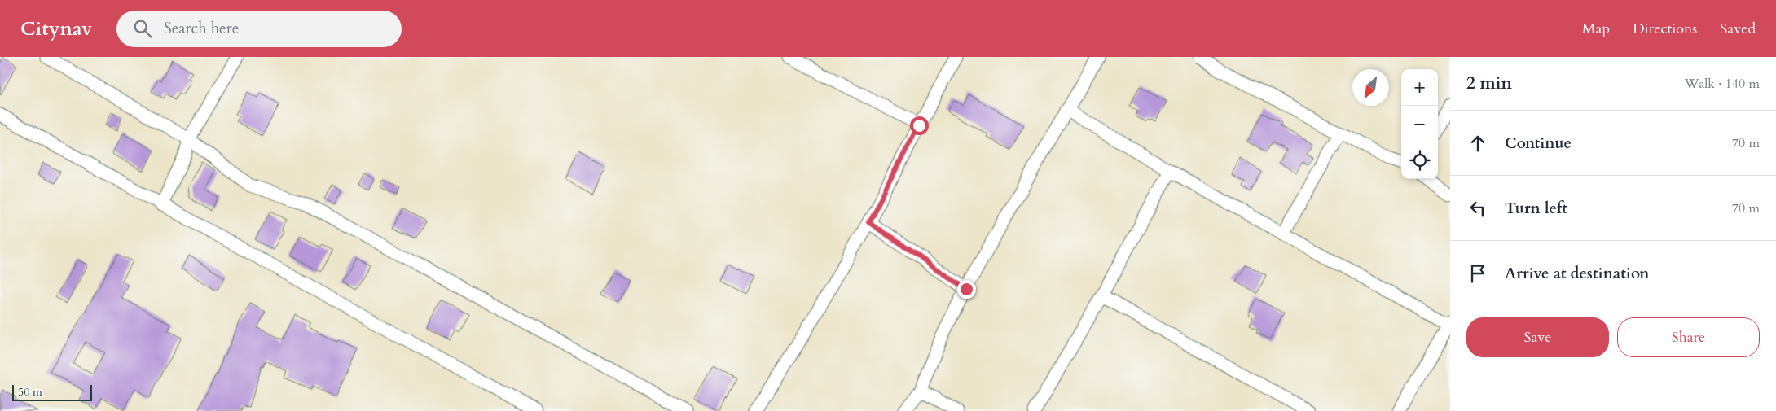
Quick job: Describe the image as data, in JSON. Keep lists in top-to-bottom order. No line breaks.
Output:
{"scale_bar":"50 m","north":"bottom left","page":{"header":"Citynav","search":"Search here","nav":["Map","Directions","Saved"],"heading":["2 min","Walk · 140 m"],"map_buttons":["+","−"],"list":[["Continue","70 m"],["Turn left","70 m"],"Arrive at destination"],"buttons":["Save","Share"],"scale":"50 m"}}
